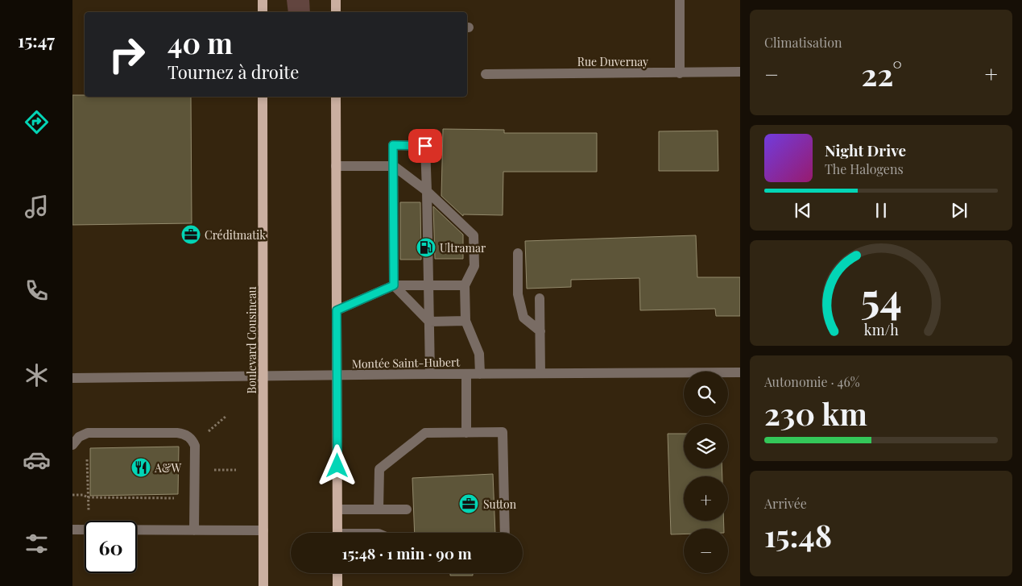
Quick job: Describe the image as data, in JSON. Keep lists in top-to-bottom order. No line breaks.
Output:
{"streets":{"main road":["Boulevard Cousineau"],"street":["Rue Duvernay","Montée Saint-Hubert"]},"crossings":[["Boulevard Cousineau","Montée Saint-Hubert"]],"places":{"office":["Créditmatik","Sutton"],"fuel station":["Ultramar"],"restaurant":["A&W"]},"page":{"tabs":"15:47","tile":["Climatisation",["Autonomie · 46%","230 km"],["Arrivée","15:48"]],"turn":["40 m","Tournez à droite"],"heat":["−","22°","+"],"song":["Night Drive","The Halogens"],"map_buttons":["+","−"],"limit":"60","trip":"15:48 · 1 min · 90 m","gauge":["54","km/h"]}}
